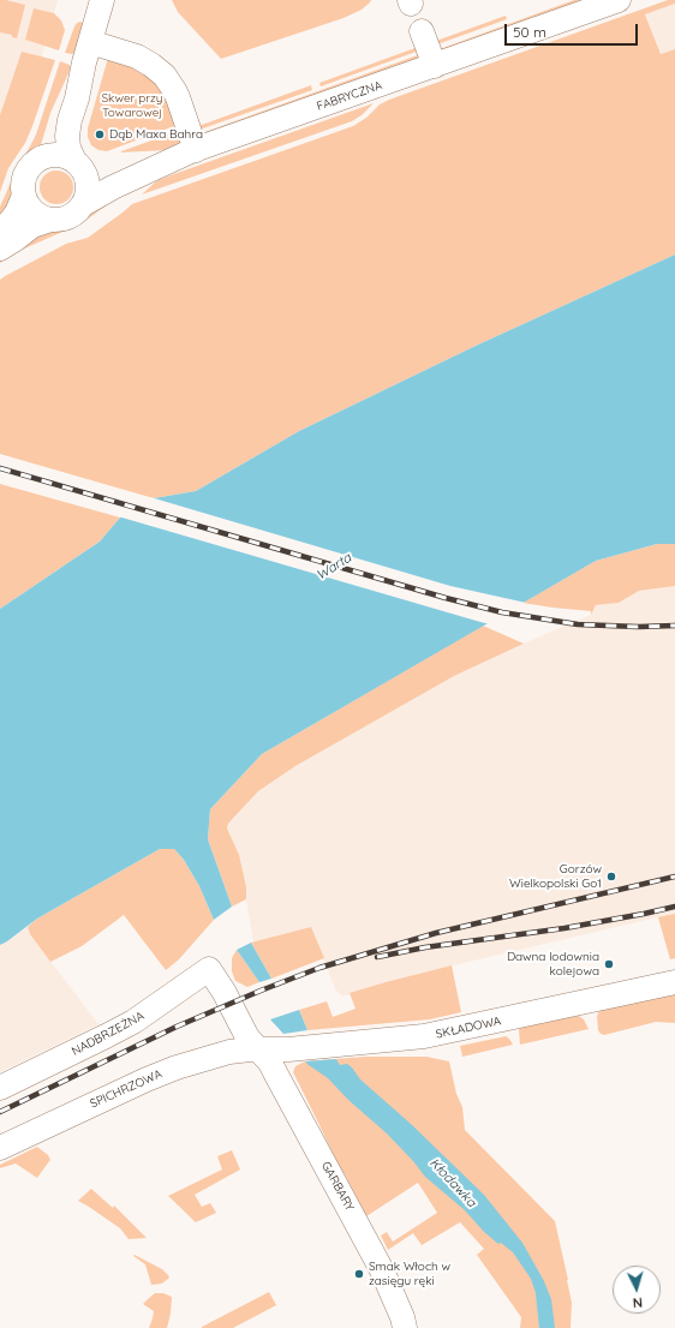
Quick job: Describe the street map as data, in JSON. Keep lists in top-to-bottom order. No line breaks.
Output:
{"streets":{"street":["FABRYCZNA","SKŁADOWA","NADBRZEŻNA","SPICHRZOWA","GARBARY"]},"crossings":[["SKŁADOWA","SPICHRZOWA"],["SKŁADOWA","GARBARY"],["NADBRZEŻNA","GARBARY"],["SPICHRZOWA","GARBARY"]],"water":["Warta","Kłodawka"],"parks":["Skwer przy Towarowej"],"places":["Dąb Maxa Bahra","Gorzów Wielkopolski Go1","Dawna lodownia kolejowa","Smak Włoch w zasięgu ręki"],"scale_bar":"50 m","north":"bottom"}
